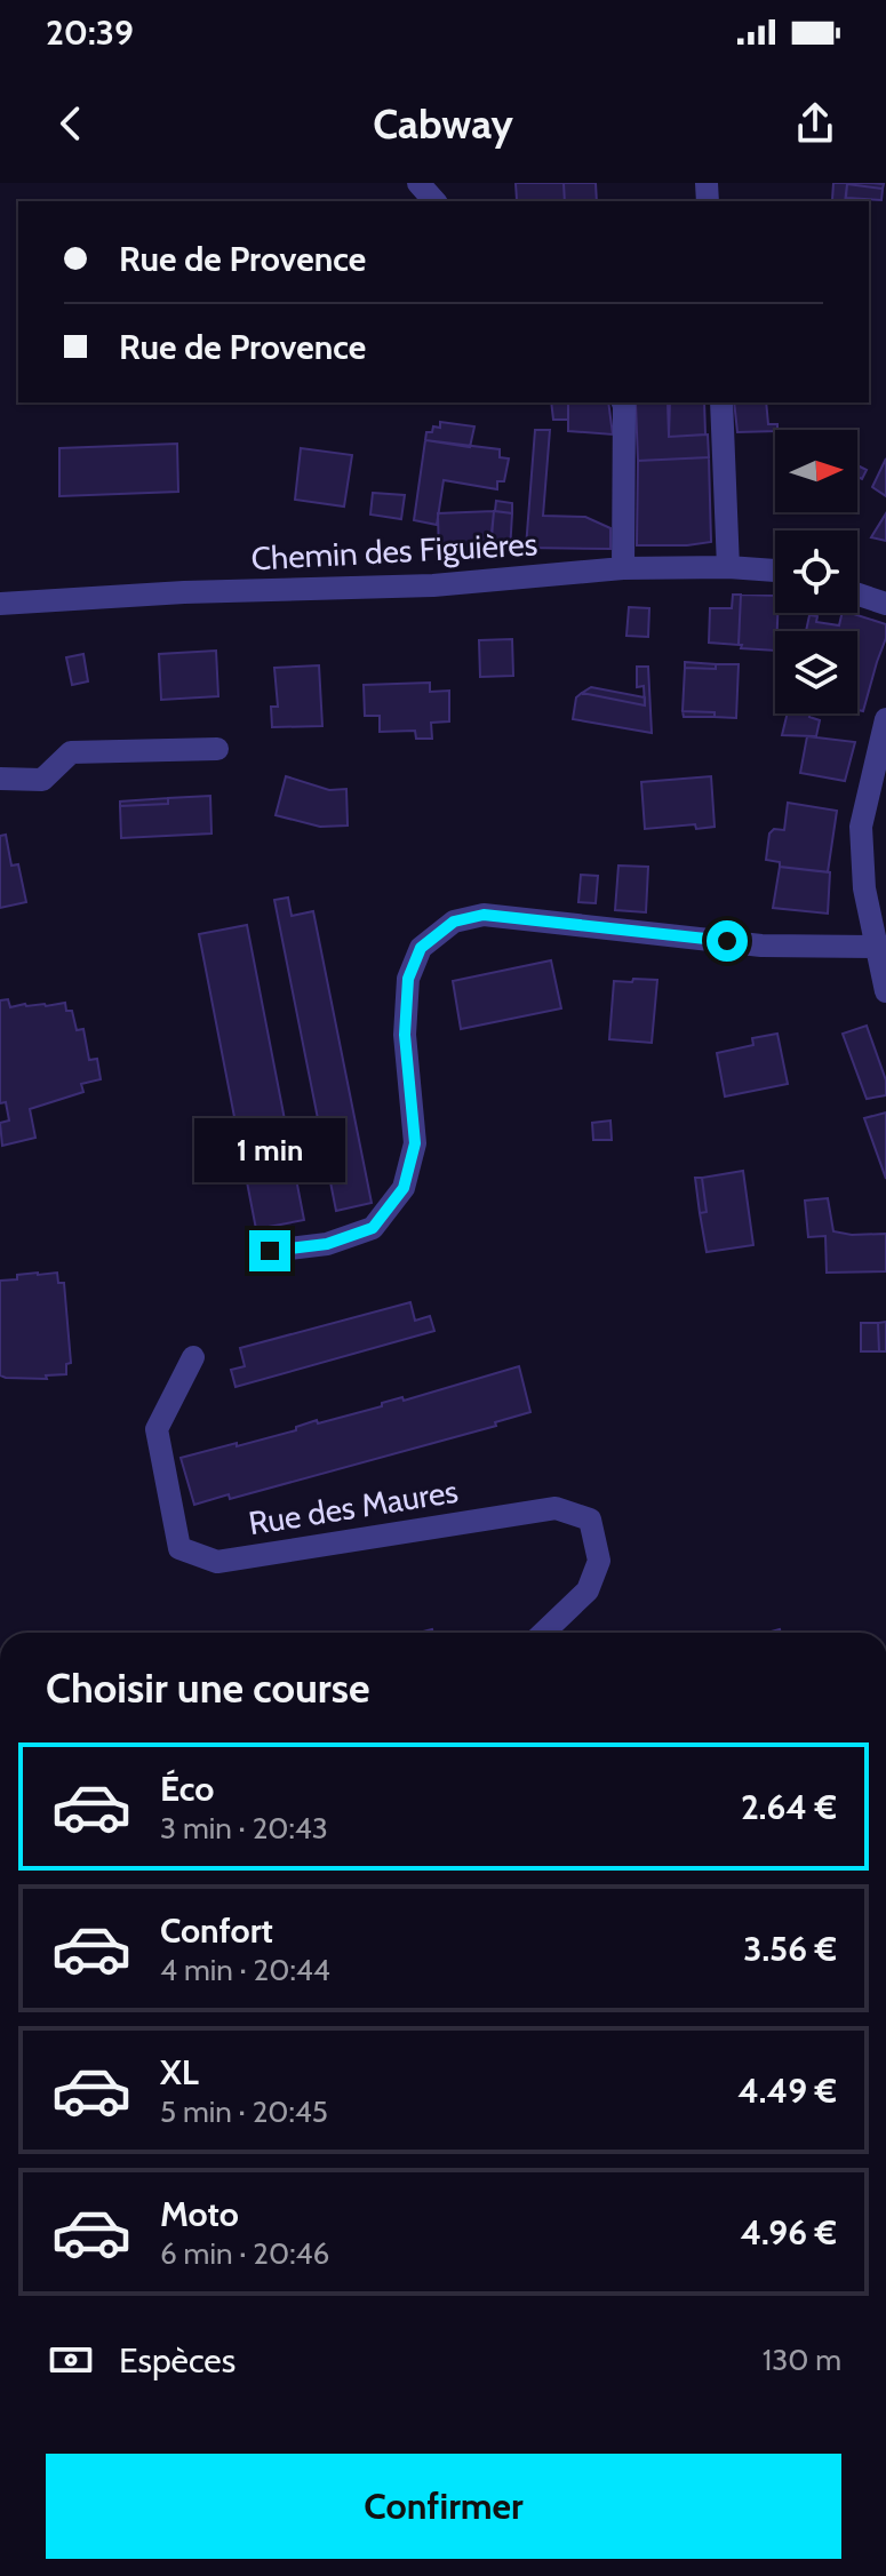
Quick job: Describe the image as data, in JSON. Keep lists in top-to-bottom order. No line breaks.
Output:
{"streets":{"street":["Chemin des Figuières","Rue des Maures"]},"north":"right","page":{"status":"20:39","header":"Cabway","banner":["Rue de Provence","Rue de Provence"],"bubble":"1 min","heading":"Choisir une course","list":[{"name":"Éco","note":"3 min · 20:43","value":"2.64 €"},{"name":"Confort","note":"4 min · 20:44","value":"3.56 €"},{"name":"XL","note":"5 min · 20:45","value":"4.49 €"},{"name":"Moto","note":"6 min · 20:46","value":"4.96 €"}],"pay":["Espèces","130 m"],"buttons":"Confirmer"}}
